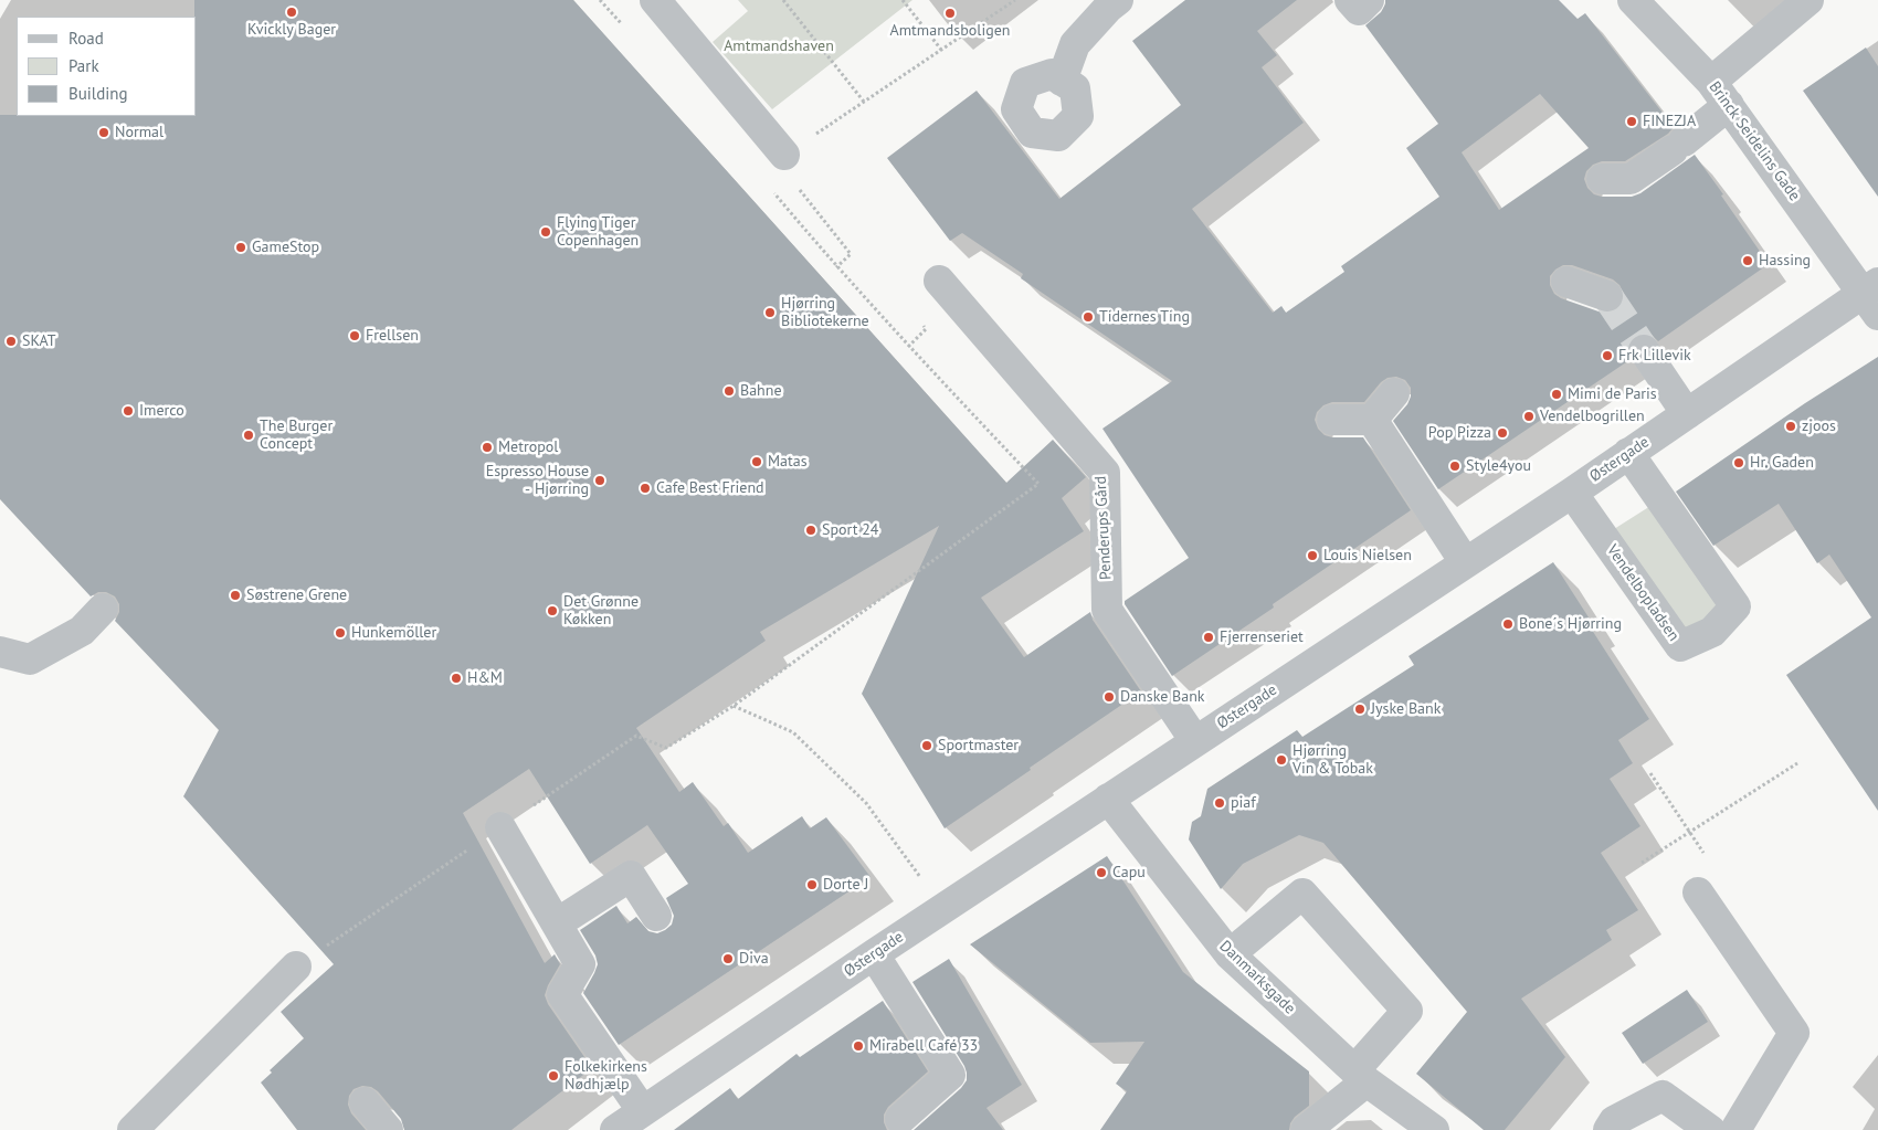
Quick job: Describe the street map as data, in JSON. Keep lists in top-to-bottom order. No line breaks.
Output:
{"streets":{"street":["Brinck Seidelins Gade","Østergade","Penderups Gård","Vendelbopladsen","Danmarksgade"]},"crossings":[["Brinck Seidelins Gade","Østergade"],["Østergade","Penderups Gård"],["Østergade","Vendelbopladsen"],["Østergade","Danmarksgade"]],"parks":["Amtmandshaven"],"places":["Kvickly Bager","Amtmandsboligen","FINEZJA","Normal","Flying Tiger Copenhagen","GameStop","Hassing","Hjørring Bibliotekerne","Tidernes Ting","Frellsen","SKAT","Frk Lillevik","Bahne","Mimi de Paris","Imerco","Vendelbogrillen","zjoos","Pop Pizza","The Burger Concept","Metropol","Matas","Hr. Gaden","Style4you","Espresso House - Hjørring","Cafe Best Friend","Sport 24","Louis Nielsen","Søstrene Grene","Det Grønne Køkken","Bone´s Hjørring","Hunkemöller","Fjerrenseriet","H&M","Danske Bank","Jyske Bank","Sportmaster","Hjørring Vin & Tobak","piaf","Capu","Dorte J","Diva","Mirabell Café 33","Folkekirkens Nødhjælp"],"legend":["Road","Park","Building"]}
